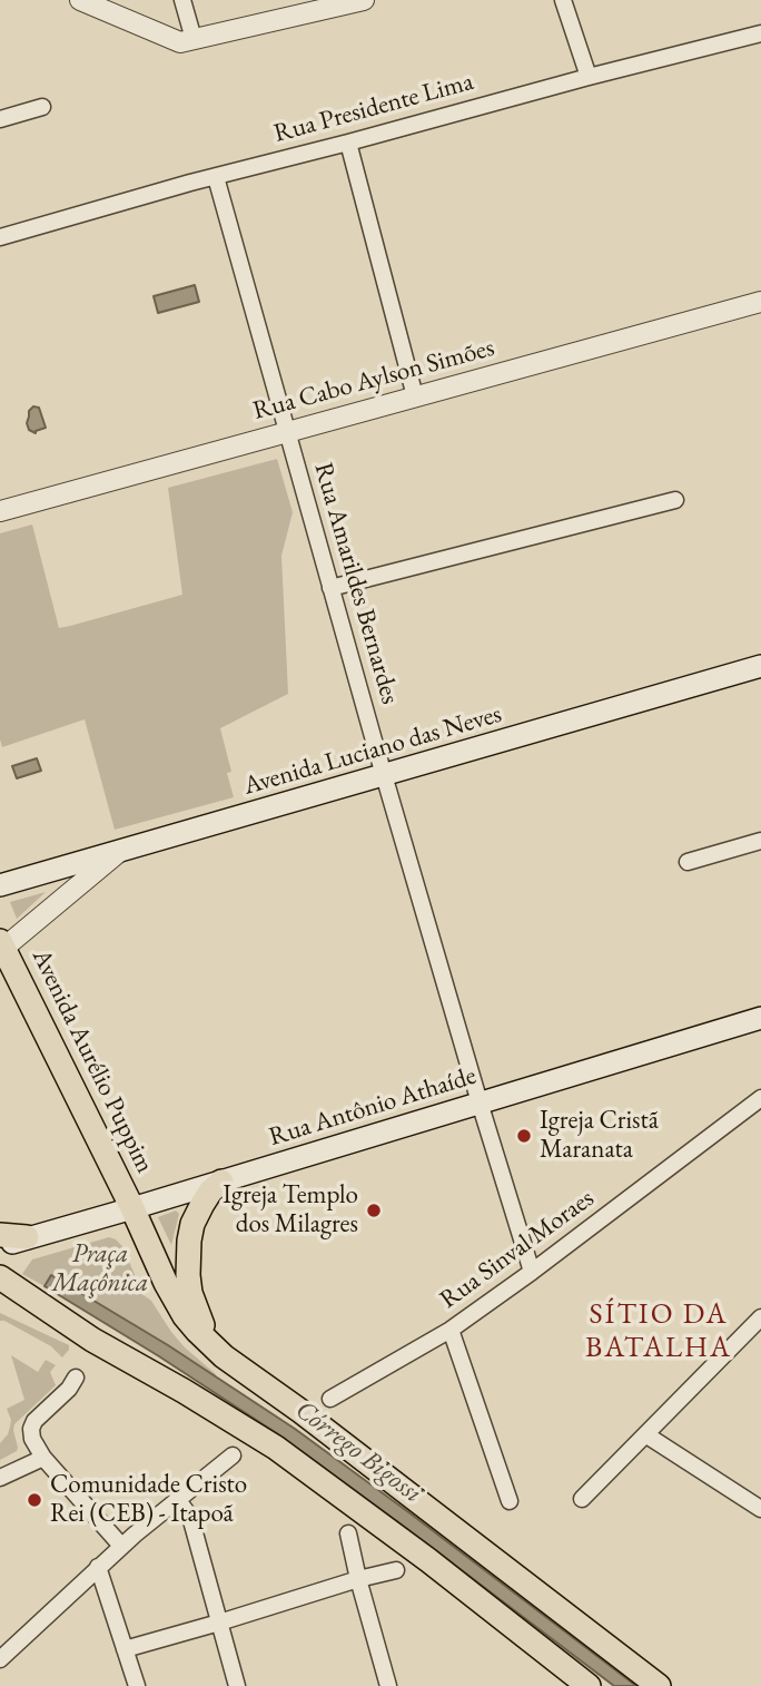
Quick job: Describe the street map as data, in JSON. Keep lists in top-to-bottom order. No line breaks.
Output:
{"streets":{"main road":["Avenida Luciano das Neves","Avenida Aurélio Puppim","Rua Antônio Athaíde"],"street":["Rua Presidente Lima","Rua Cabo Aylson Simões","Rua Amarildes Bernardes","Rua Sinval Moraes"]},"crossings":[["Rua Presidente Lima","Rua Amarildes Bernardes"],["Rua Cabo Aylson Simões","Rua Amarildes Bernardes"],["Rua Amarildes Bernardes","Avenida Luciano das Neves"],["Rua Amarildes Bernardes","Rua Antônio Athaíde"],["Rua Amarildes Bernardes","Rua Sinval Moraes"],["Avenida Aurélio Puppim","Rua Antônio Athaíde"]],"districts":["SÍTIO DA BATALHA"],"water":["Córrego Bigossi"],"parks":["Praça Maçônica"],"places":["Igreja Cristã Maranata","Igreja Templo dos Milagres","Comunidade Cristo Rei (CEB) - Itapoã"]}
